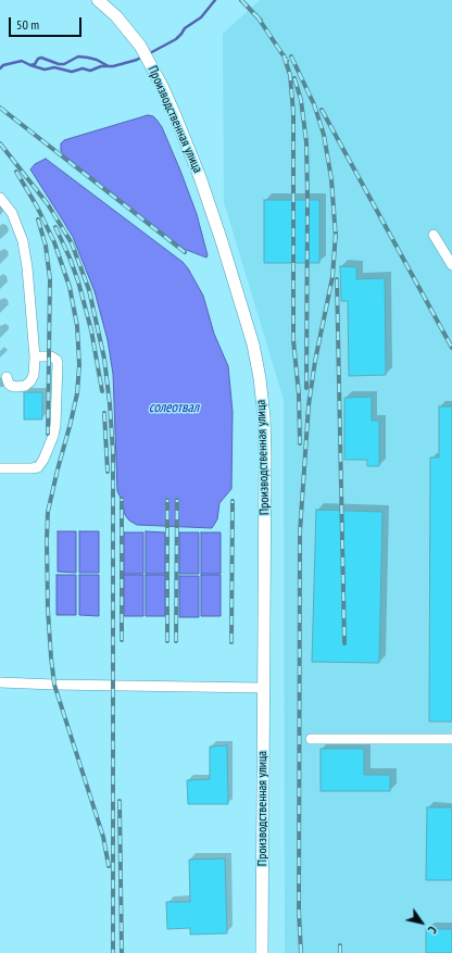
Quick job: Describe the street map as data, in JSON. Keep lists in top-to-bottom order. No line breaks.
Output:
{"streets":{"main road":["Производственная улица"]},"water":["солеотвал"],"scale_bar":"50 m","north":"bottom right"}
